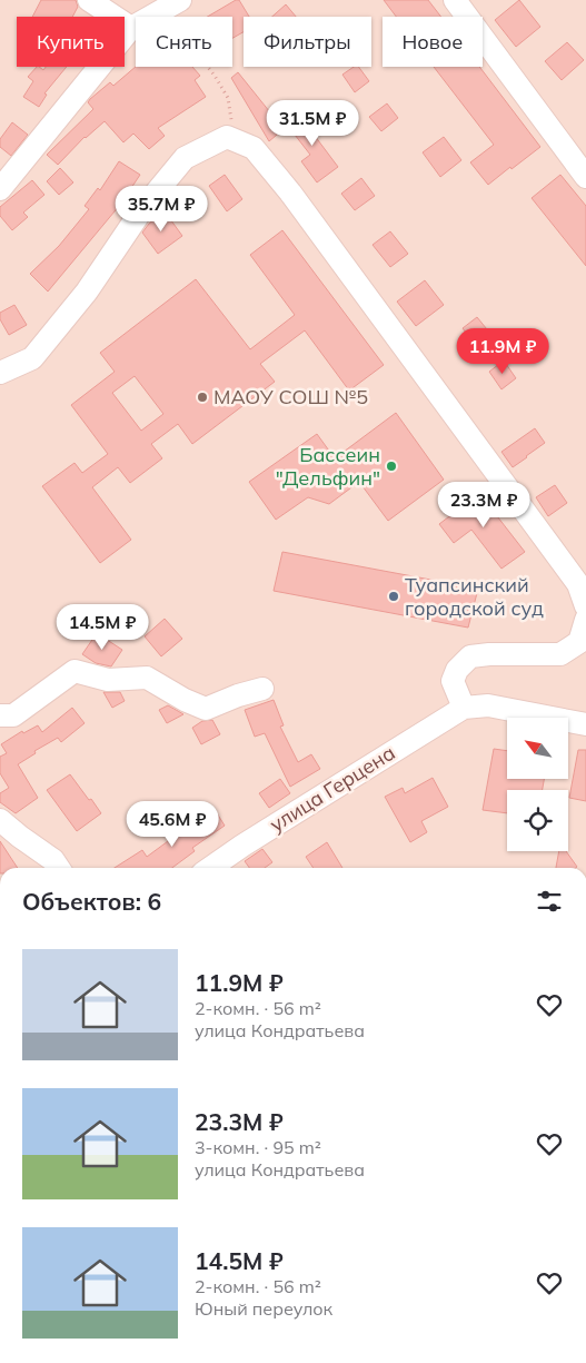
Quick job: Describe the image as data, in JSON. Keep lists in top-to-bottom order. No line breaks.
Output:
{"streets":{"street":["улица Герцена"]},"places":["МАОУ СОШ №5","Бассеин \"Дельфин\"","Туапсинский городской суд"],"north":"top left","page":{"chip":["Купить","Снять","Фильтры","Новое"],"price":["31.5M ₽","35.7M ₽","11.9M ₽","23.3M ₽","14.5M ₽","45.6M ₽"],"heading":"Объектов: 6","list":[{"name":"11.9M ₽","note":"2-комн. · 56 m² · улица Кондратьева"},{"name":"23.3M ₽","note":"3-комн. · 95 m² · улица Кондратьева"},{"name":"14.5M ₽","note":"2-комн. · 56 m² · Юный переулок"}]}}
